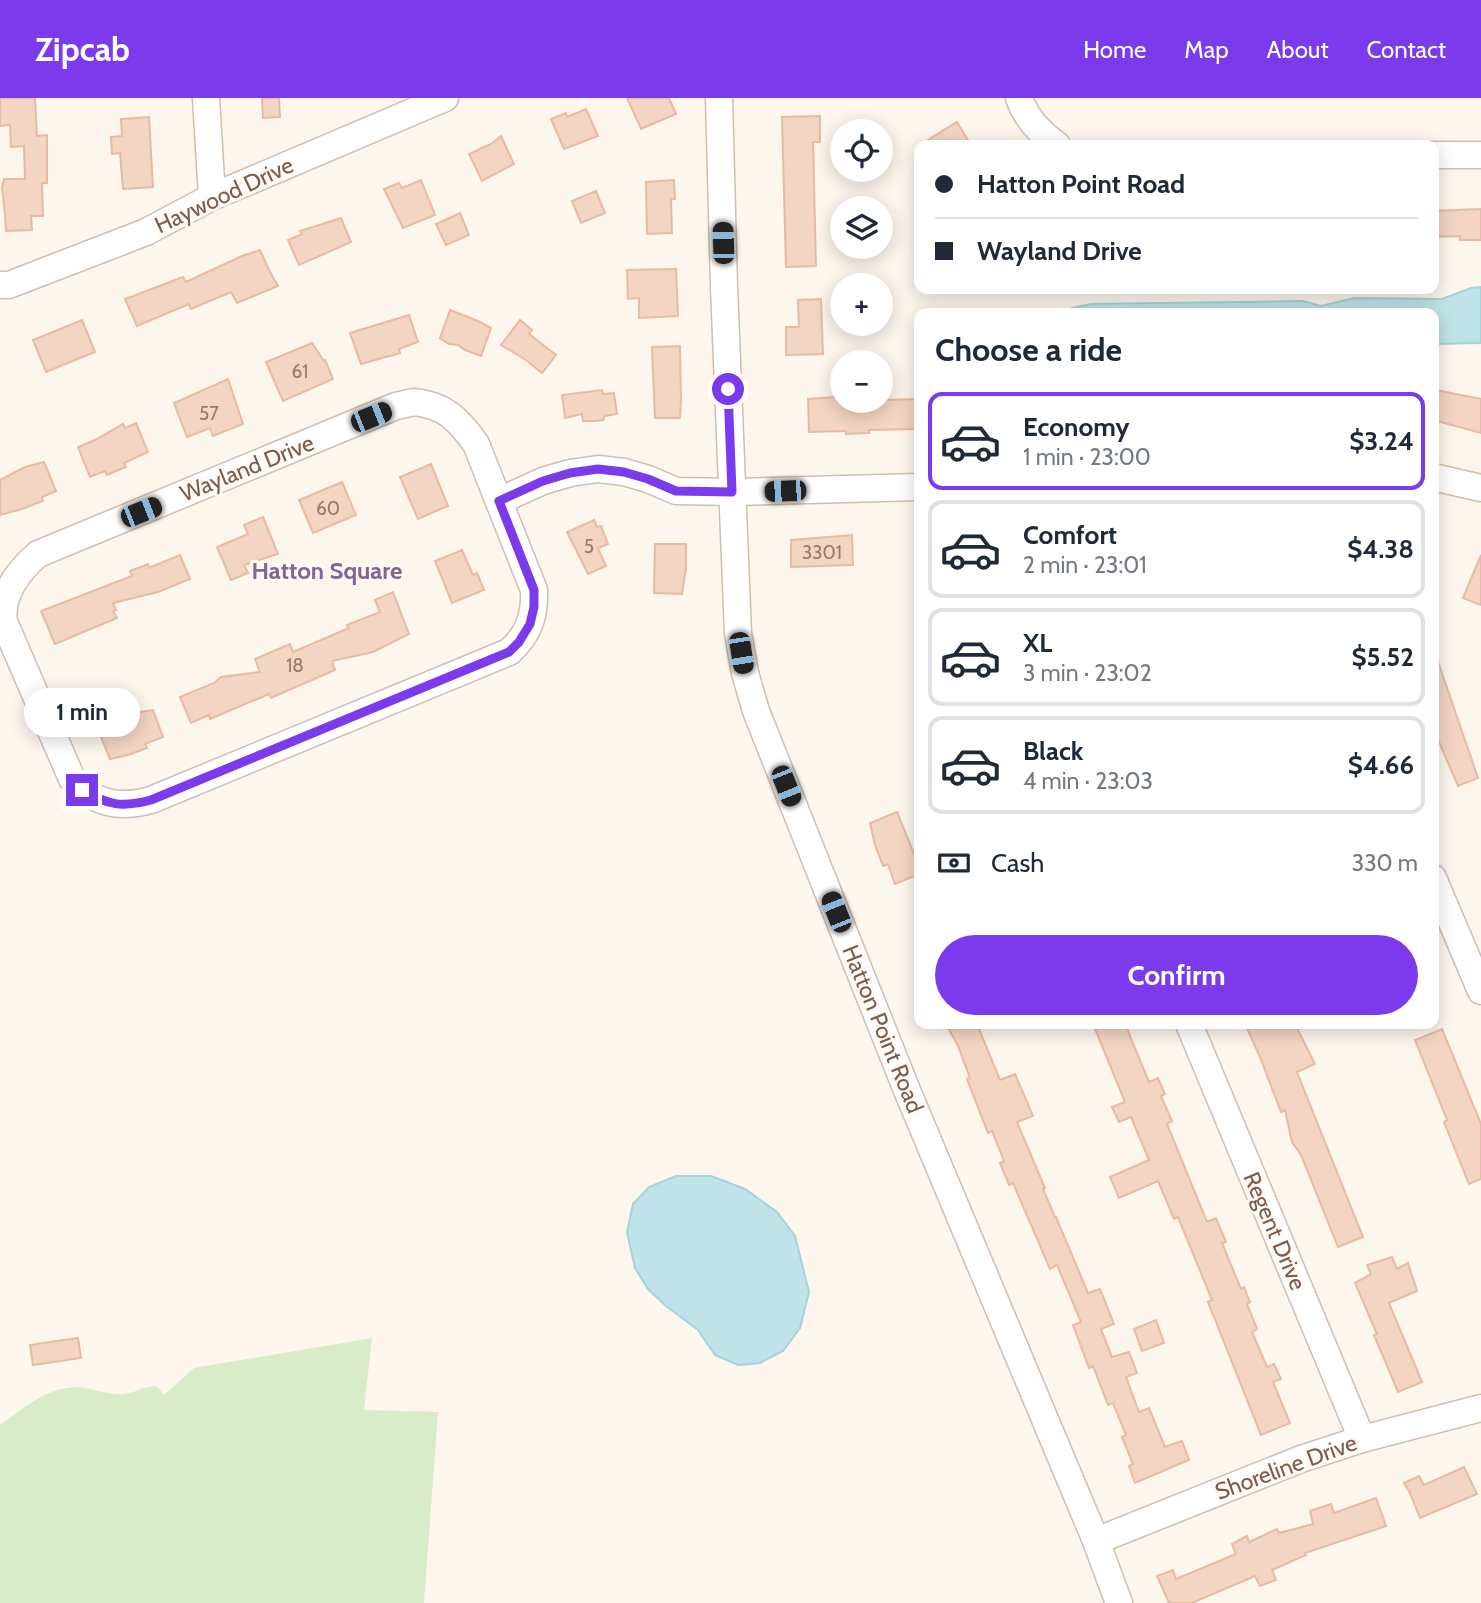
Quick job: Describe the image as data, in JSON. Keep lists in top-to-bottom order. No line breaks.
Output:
{"streets":{"street":["Haywood Drive","Wayland Drive","Hatton Point Road","Regent Drive","Shoreline Drive"]},"crossings":[["Hatton Point Road","Shoreline Drive"],["Regent Drive","Shoreline Drive"]],"districts":["Hatton Square"],"house_numbers":["61","57","60","5","3301","18"],"page":{"header":"Zipcab","nav":["Home","Map","About","Contact"],"map_buttons":["+","−"],"banner":["Hatton Point Road","Wayland Drive"],"heading":"Choose a ride","list":[{"name":"Economy","note":"1 min · 23:00","value":"$3.24"},{"name":"Comfort","note":"2 min · 23:01","value":"$4.38"},{"name":"XL","note":"3 min · 23:02","value":"$5.52"},{"name":"Black","note":"4 min · 23:03","value":"$4.66"}],"bubble":"1 min","pay":["Cash","330 m"],"buttons":"Confirm"}}
